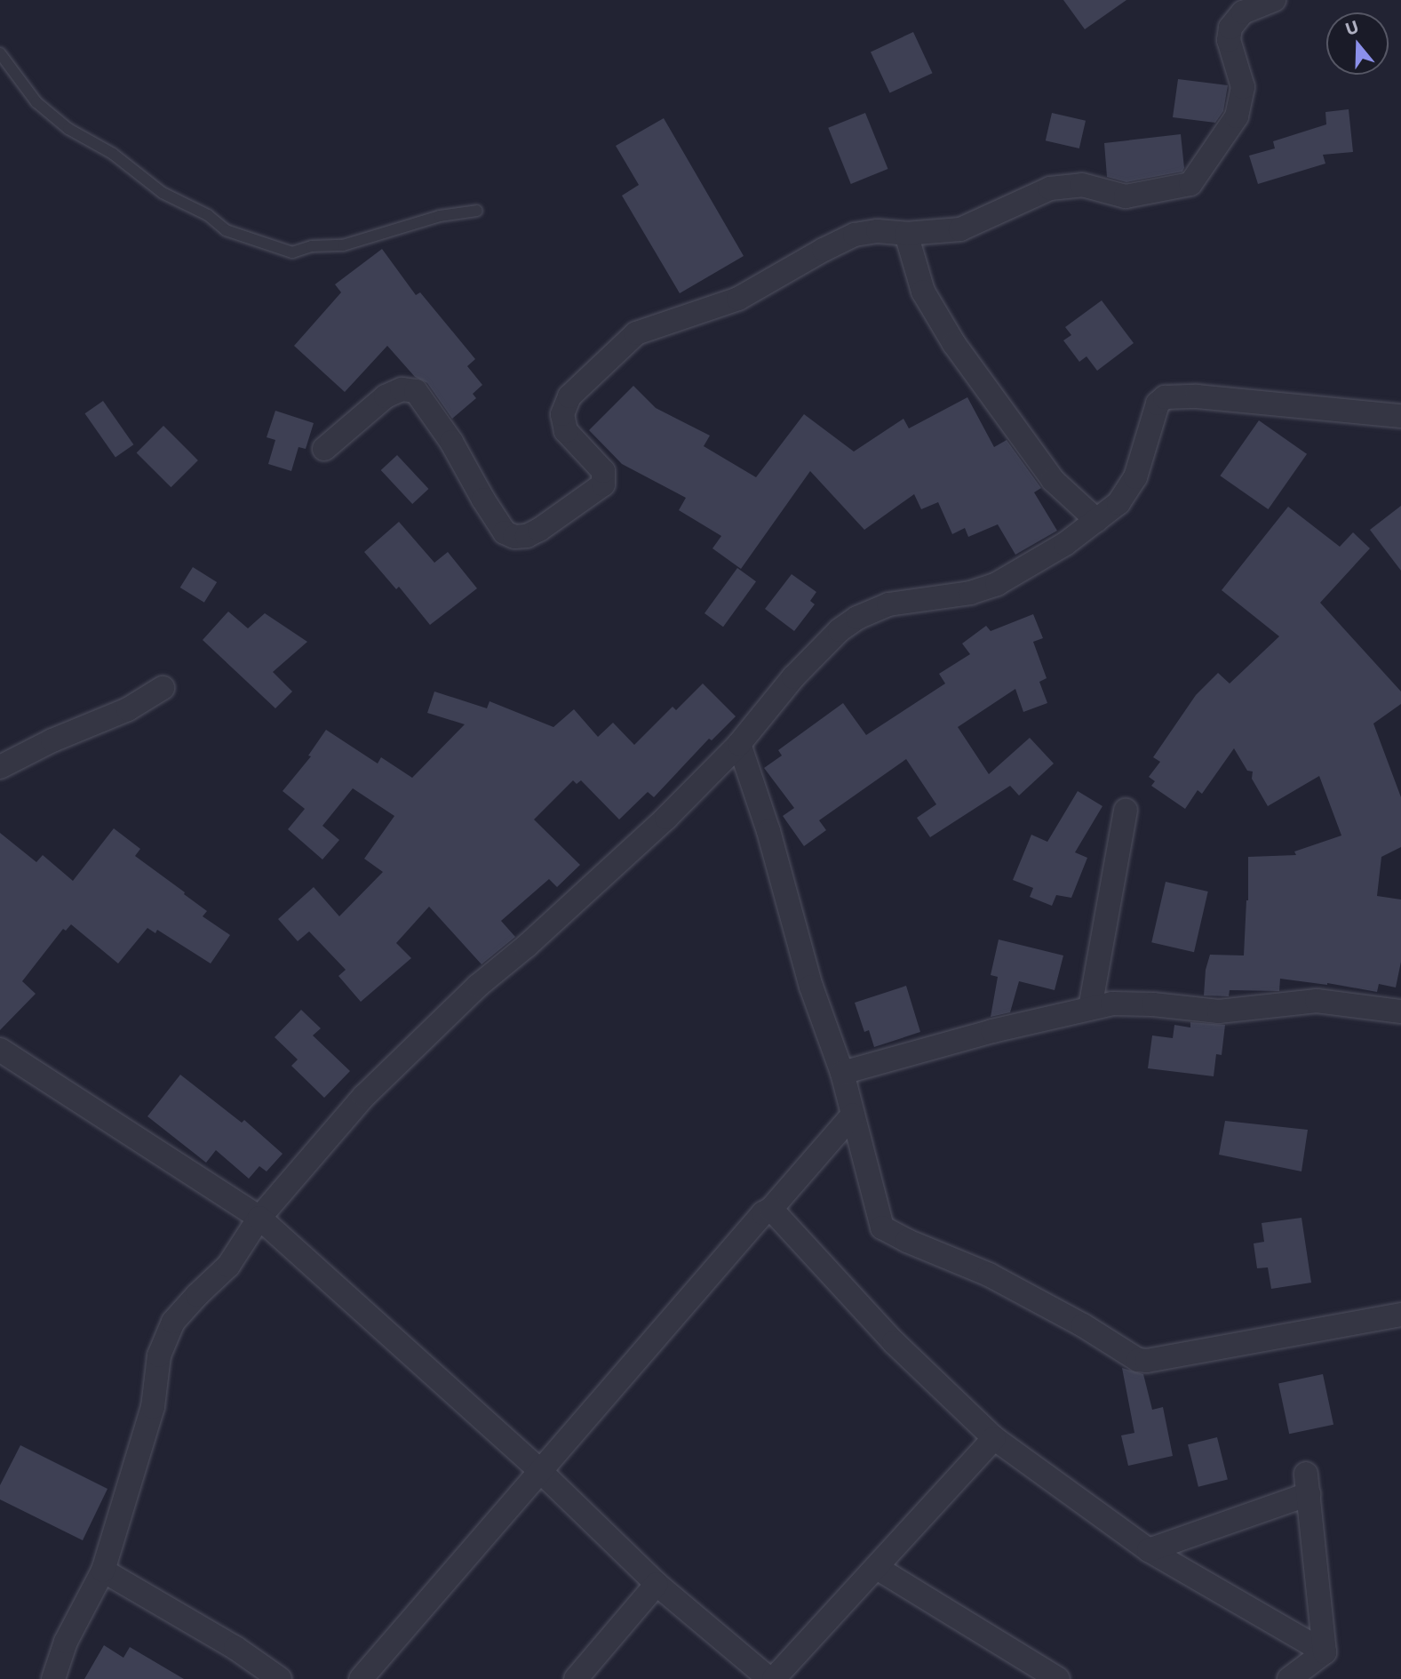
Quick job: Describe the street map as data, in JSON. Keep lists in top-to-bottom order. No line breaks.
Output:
{"north":"top"}
